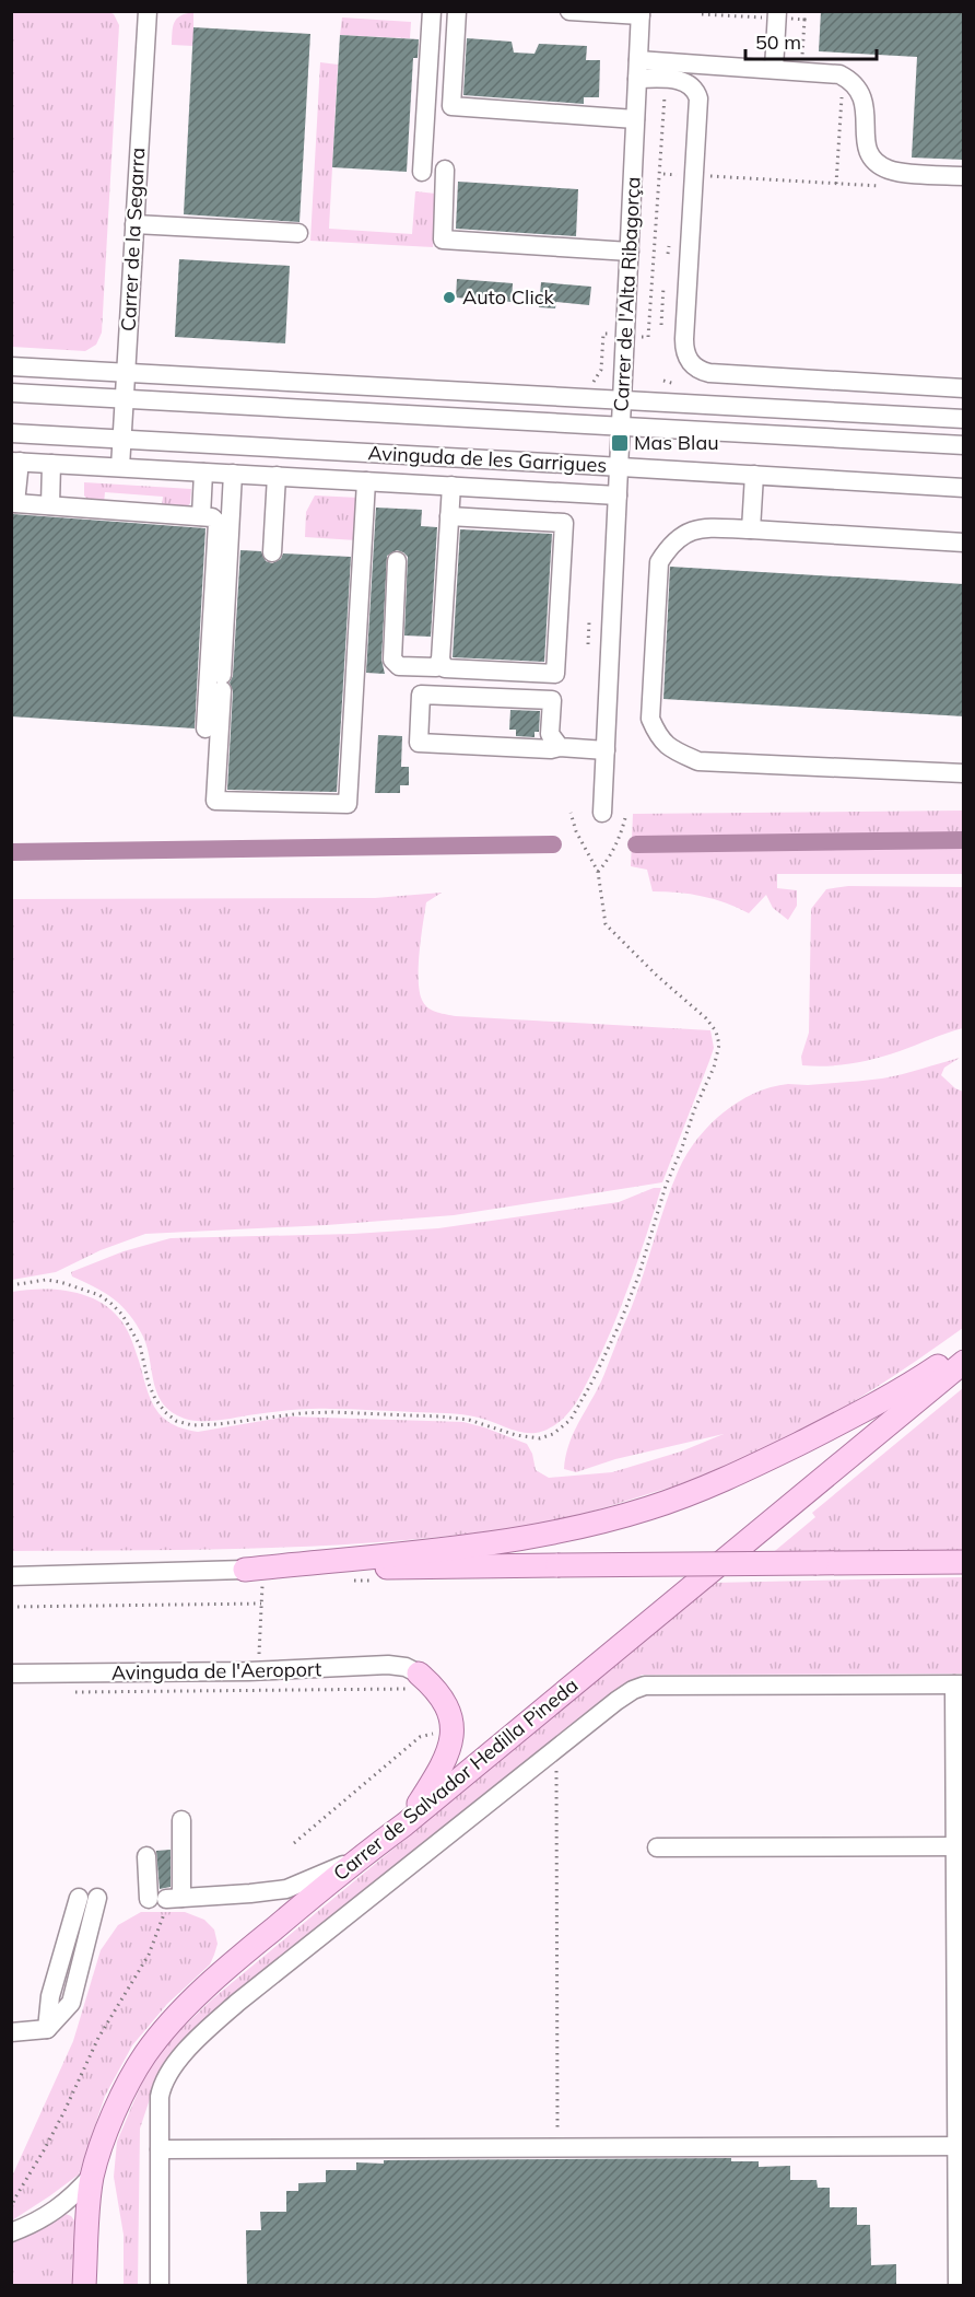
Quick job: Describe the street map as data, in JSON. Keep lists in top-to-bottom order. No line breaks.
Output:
{"streets":{"main road":["Carrer de Salvador Hedilla Pineda"],"street":["Carrer de la Segarra","Carrer de l'Alta Ribagorça","Avinguda de les Garrigues","Avinguda de l'Aeroport"]},"crossings":[["Carrer de la Segarra","Avinguda de les Garrigues"],["Carrer de l'Alta Ribagorça","Avinguda de les Garrigues"]],"places":{"other":["Auto Click"],"transit":["Mas Blau"]},"scale_bar":"50 m"}
